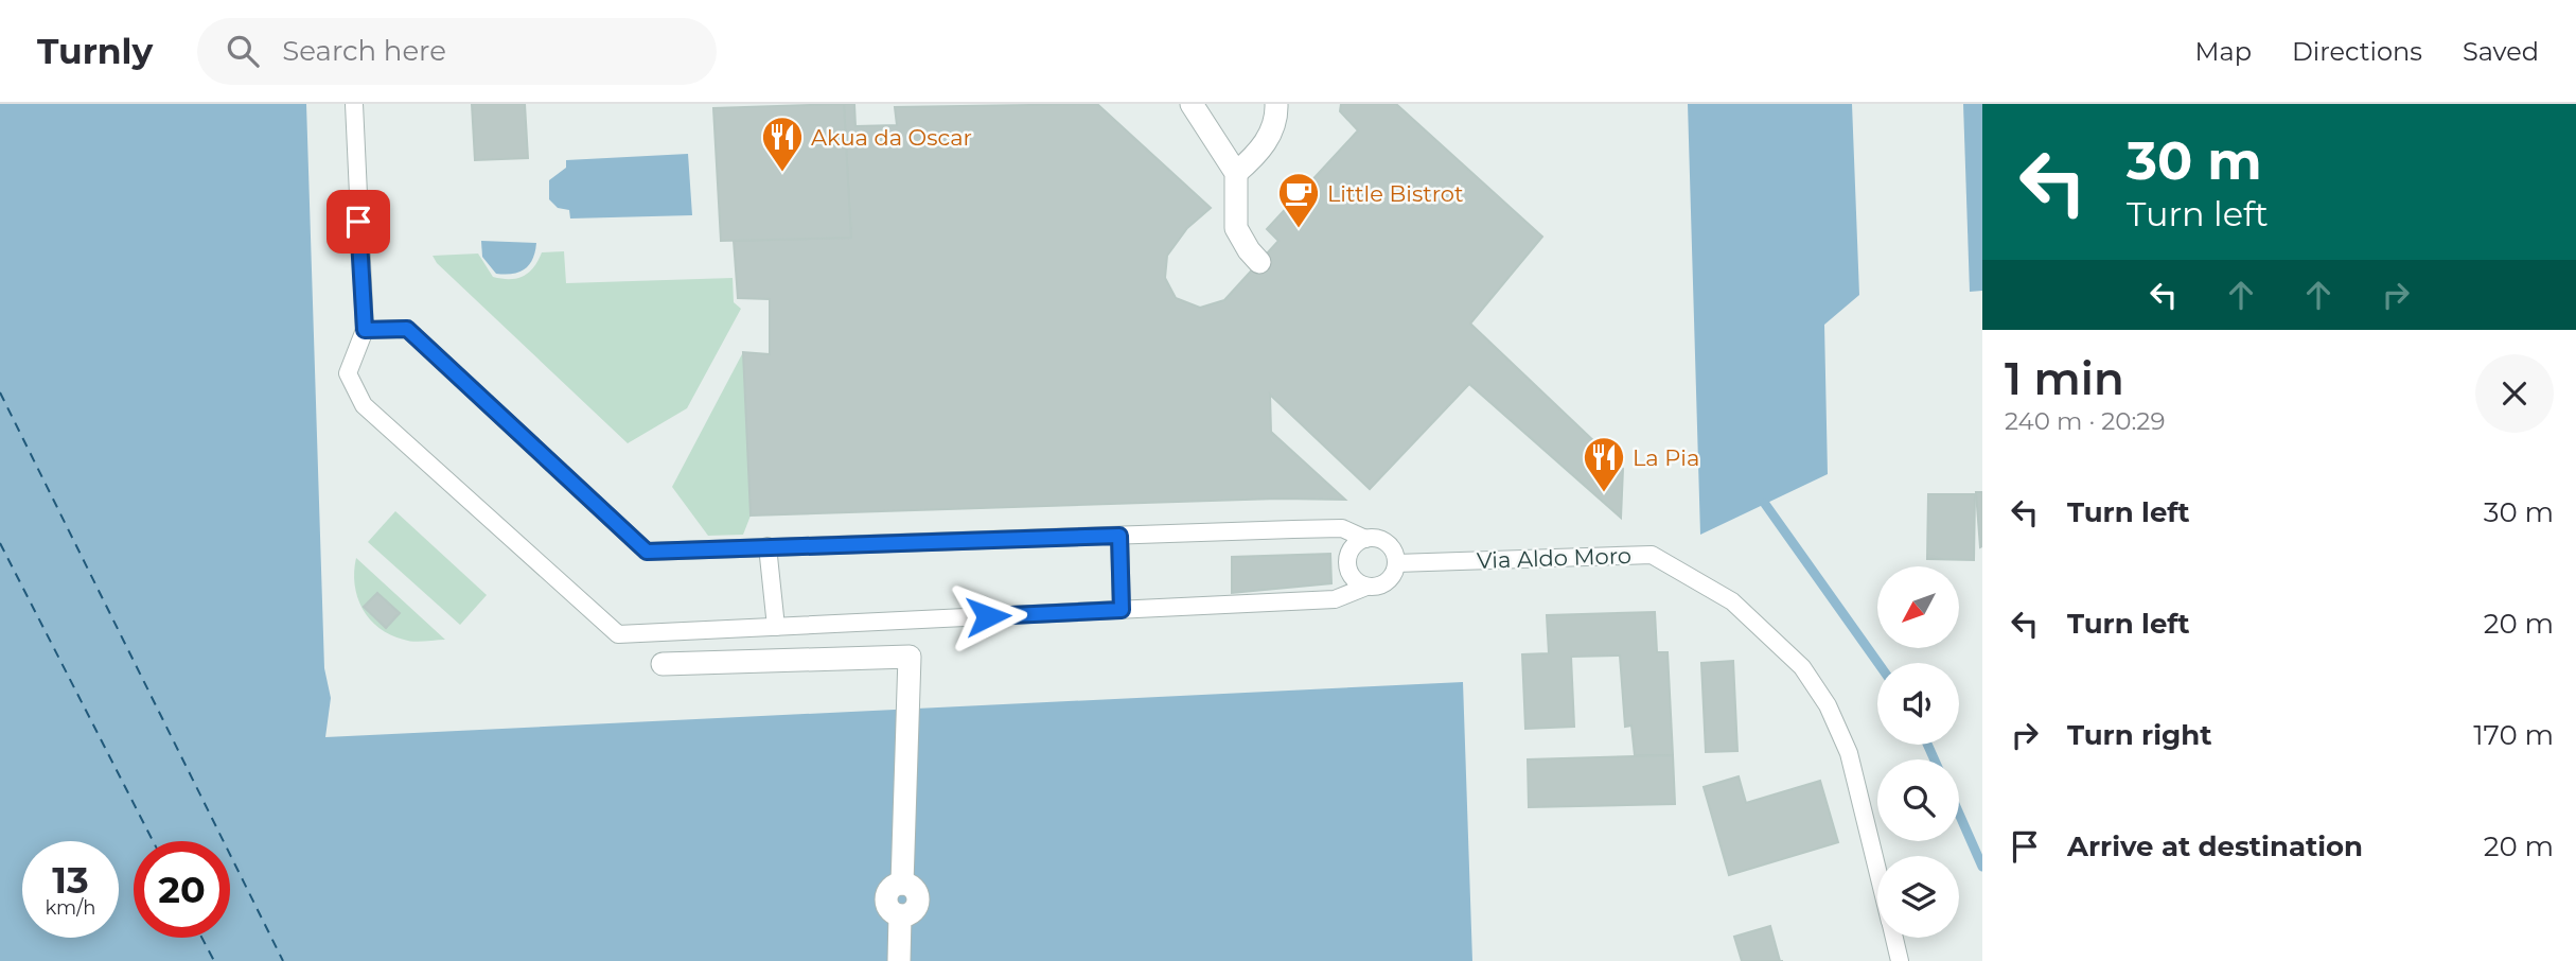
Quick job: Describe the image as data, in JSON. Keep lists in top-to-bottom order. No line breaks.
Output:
{"streets":{"lane":["Via Aldo Moro"]},"places":{"restaurant":["Akua da Oscar","La Pia"],"cafe":["Little Bistrot"]},"north":"bottom left","page":{"header":"Turnly","search":"Search here","nav":["Map","Directions","Saved"],"turn":["30 m","Turn left"],"heading":["1 min","240 m · 20:29"],"list":[{"name":"Turn left","value":"30 m"},{"name":"Turn left","value":"20 m"},{"name":"Turn right","value":"170 m"},{"name":"Arrive at destination","value":"20 m"}],"speed":"13 km/h","limit":"20"}}
